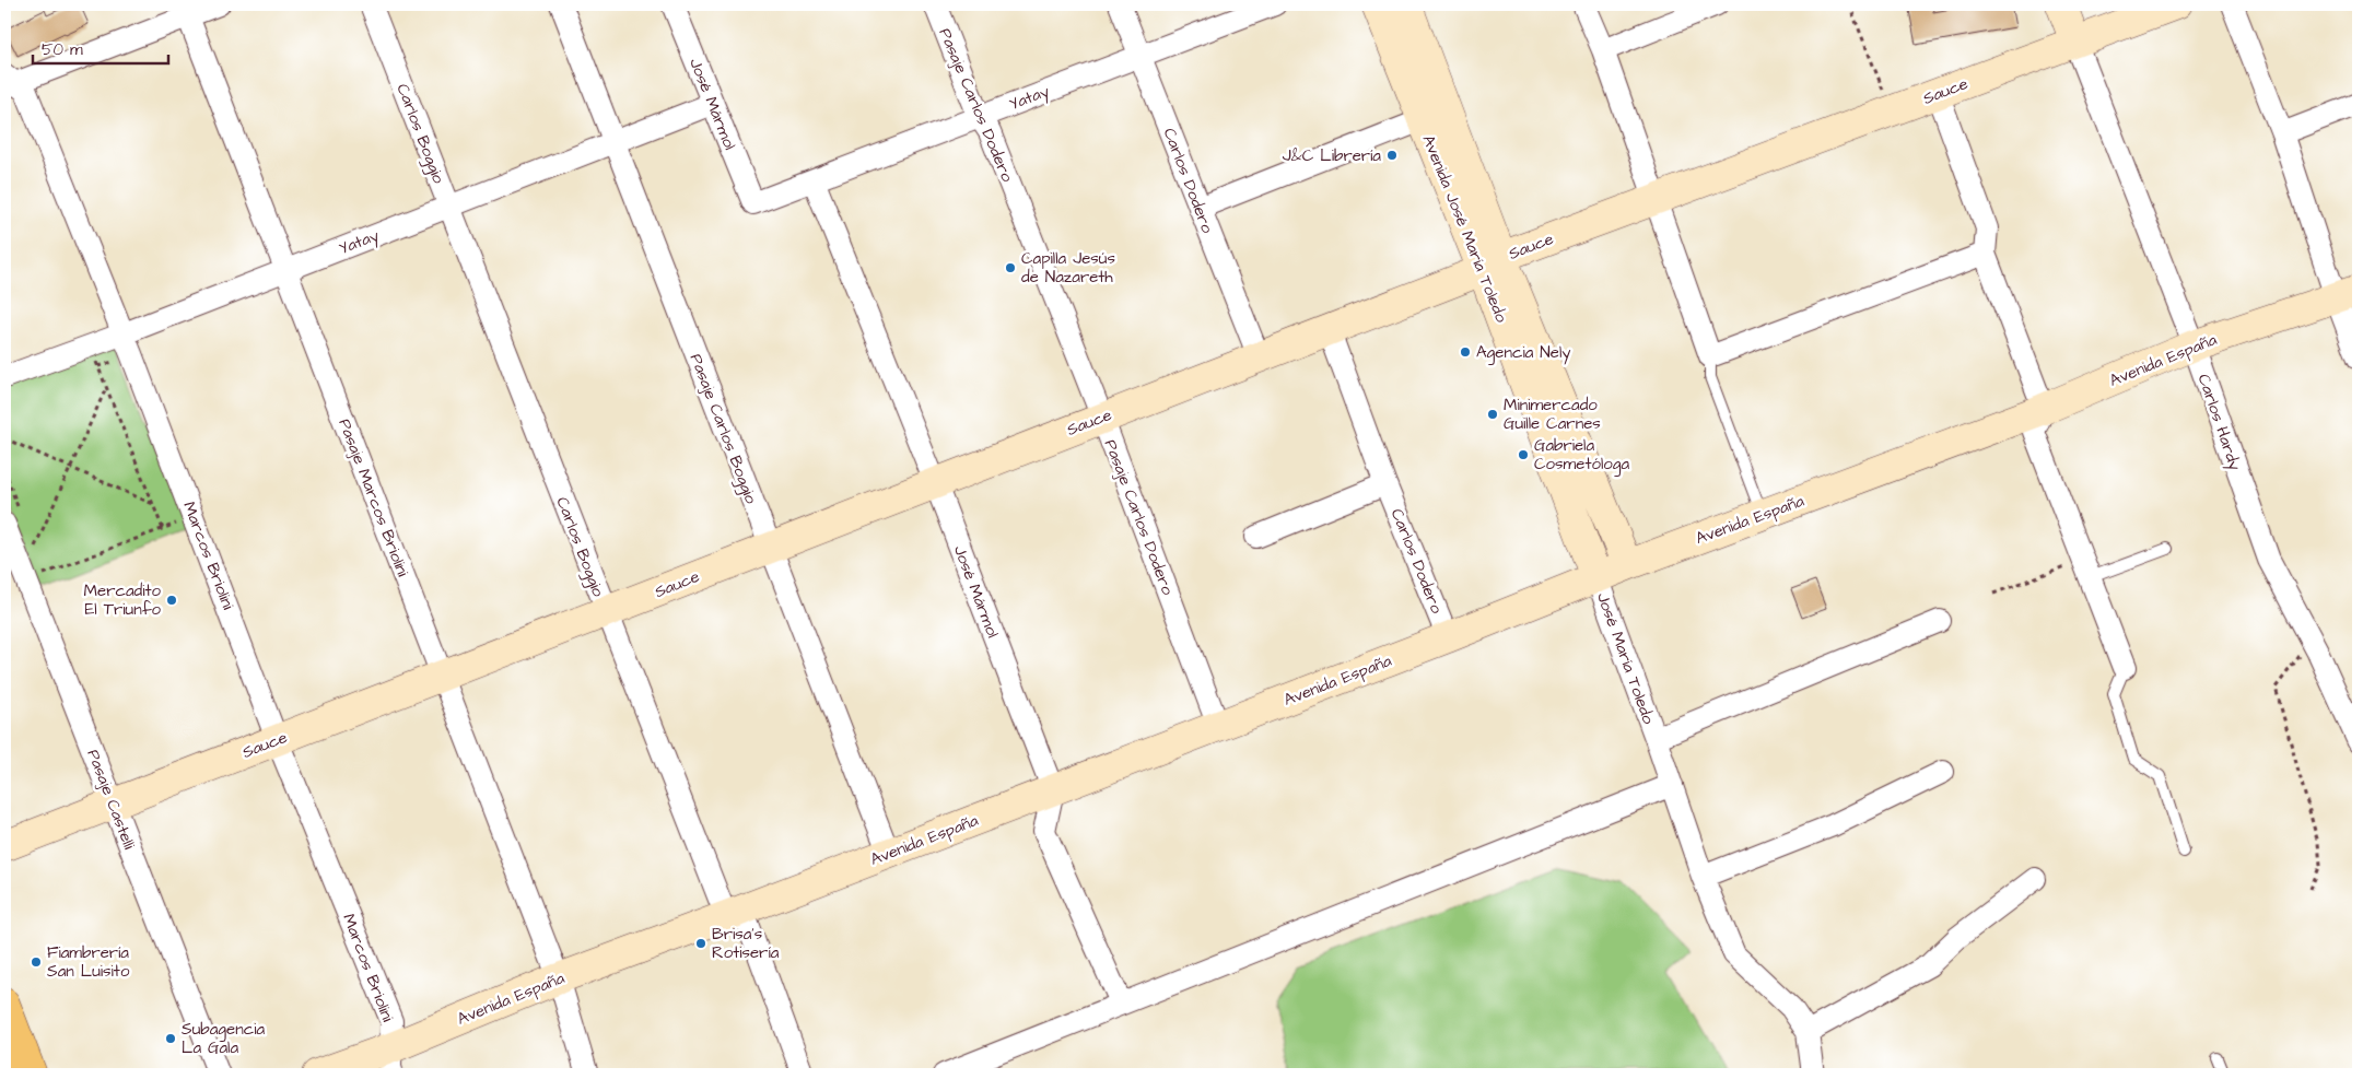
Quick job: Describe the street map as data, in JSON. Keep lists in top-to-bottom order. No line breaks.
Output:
{"streets":{"main road":["Sauce","Avenida José María Toledo","Avenida España","Carlos Hardy"],"street":["Yatay","José Mármol","Pasaje Carlos Dodero","Carlos Boggio","Carlos Dodero","Pasaje Carlos Boggio","Pasaje Marcos Briolini","Marcos Briolini","José María Toledo","Pasaje Castelli"]},"crossings":[["Sauce","José Mármol"],["Sauce","Pasaje Carlos Dodero"],["Sauce","Carlos Boggio"],["Sauce","Carlos Dodero"],["Sauce","Avenida José María Toledo"],["Sauce","Carlos Hardy"],["Sauce","Pasaje Carlos Boggio"],["Sauce","Pasaje Marcos Briolini"],["Sauce","Marcos Briolini"],["Sauce","Pasaje Castelli"],["Yatay","José Mármol"],["Yatay","Pasaje Carlos Dodero"],["Yatay","Carlos Boggio"],["Yatay","Carlos Dodero"],["Yatay","Pasaje Carlos Boggio"],["Yatay","Pasaje Marcos Briolini"],["Yatay","Marcos Briolini"],["José Mármol","Avenida España"],["Pasaje Carlos Dodero","Avenida España"],["Carlos Boggio","Avenida España"],["Carlos Dodero","Avenida España"],["Avenida José María Toledo","Avenida España"],["Avenida José María Toledo","José María Toledo"],["Avenida España","Carlos Hardy"],["Avenida España","Pasaje Carlos Boggio"],["Avenida España","Pasaje Marcos Briolini"],["Avenida España","Marcos Briolini"],["Avenida España","José María Toledo"]],"places":["J&C Librería","Capilla Jesús de Nazareth","Agencia Nely","Minimercado Guille Carnes","Gabriela Cosmetóloga","Mercadito El Triunfo","Brisa's Rotisería","Fiambrería San Luisito","Subagencia La Gala"],"scale_bar":"50 m"}
